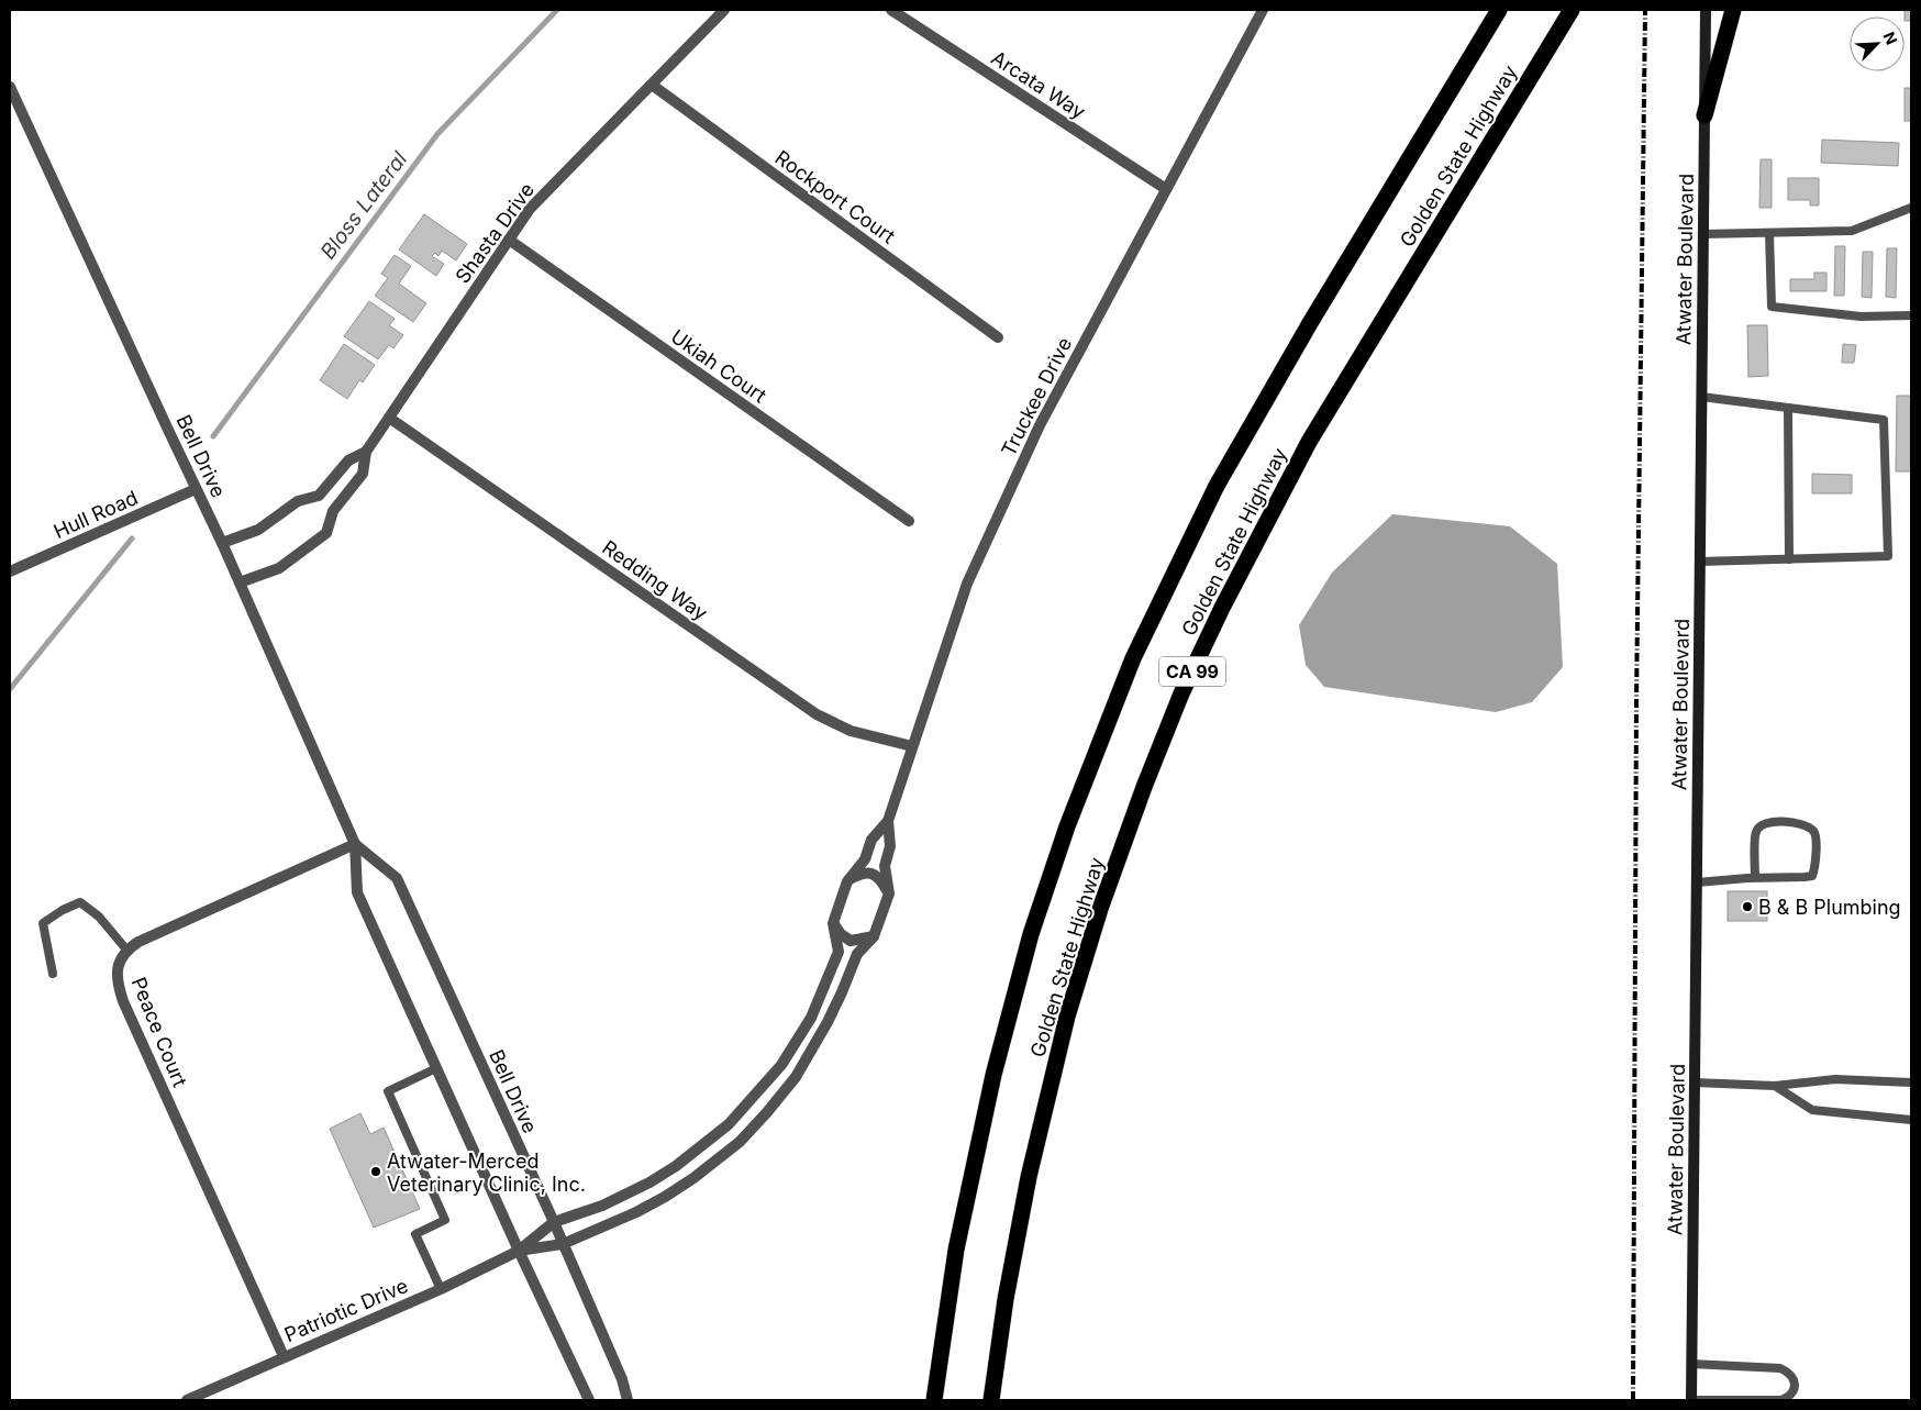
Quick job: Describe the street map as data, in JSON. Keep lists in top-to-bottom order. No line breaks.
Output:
{"streets":{"highway":["Golden State Highway","CA 99"],"main road":["Atwater Boulevard"],"street":["Arcata Way","Rockport Court","Shasta Drive","Ukiah Court","Truckee Drive","Bell Drive","Hull Road","Redding Way","Peace Court","Patriotic Drive"]},"crossings":[["Arcata Way","Truckee Drive"],["Rockport Court","Shasta Drive"],["Shasta Drive","Ukiah Court"],["Shasta Drive","Bell Drive"],["Shasta Drive","Redding Way"],["Truckee Drive","Bell Drive"],["Truckee Drive","Redding Way"],["Truckee Drive","Patriotic Drive"],["Bell Drive","Hull Road"],["Bell Drive","Patriotic Drive"],["Peace Court","Patriotic Drive"]],"water":["Bloss Lateral"],"places":["B & B Plumbing","Atwater-Merced Veterinary Clinic, Inc."],"north":"top right"}
